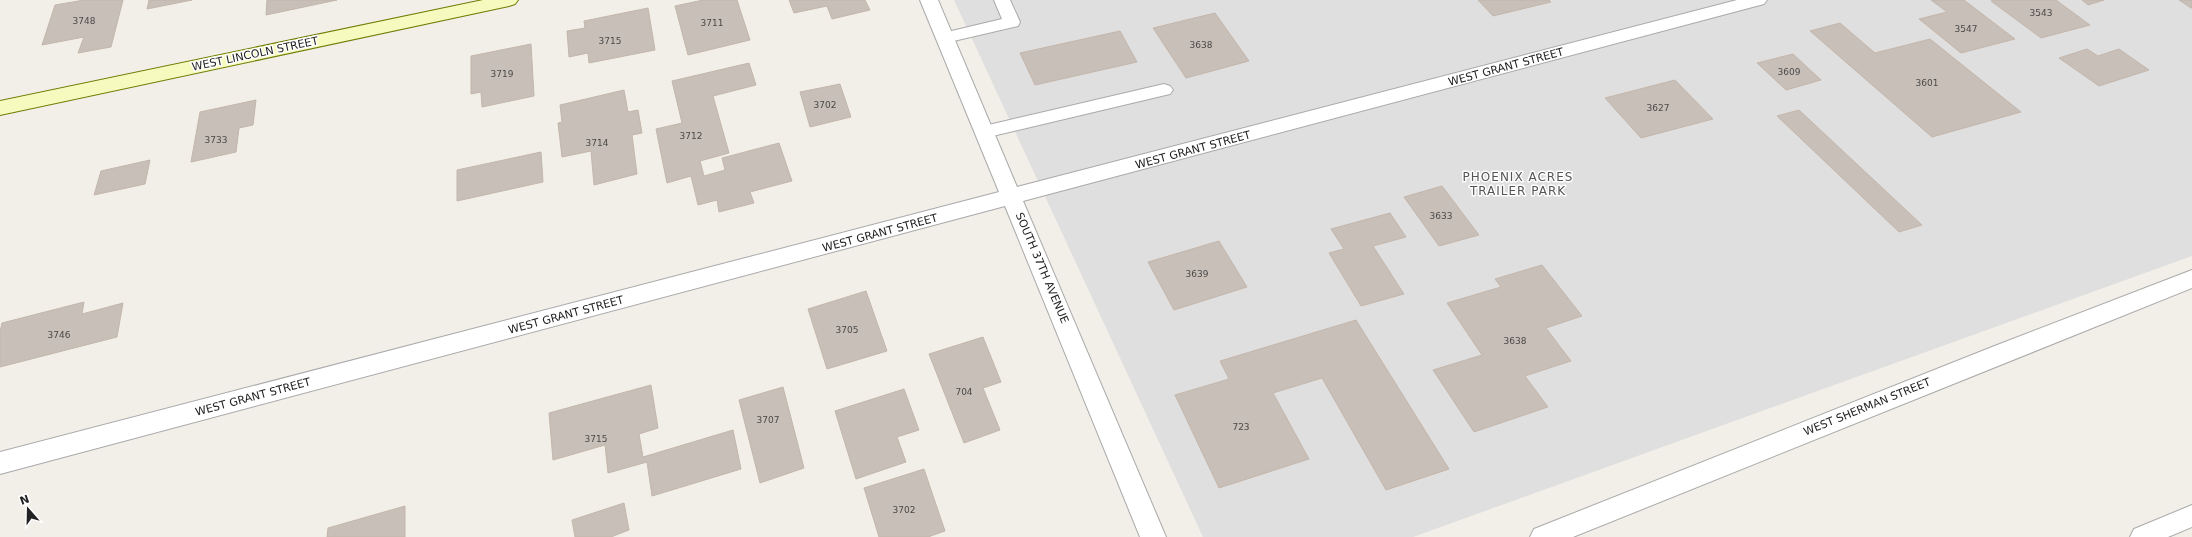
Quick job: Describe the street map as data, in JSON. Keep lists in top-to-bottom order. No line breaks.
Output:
{"streets":{"street":["WEST LINCOLN STREET","WEST GRANT STREET","SOUTH 37TH AVENUE","WEST SHERMAN STREET"]},"crossings":[["WEST GRANT STREET","SOUTH 37TH AVENUE"]],"districts":["PHOENIX ACRES TRAILER PARK"],"house_numbers":["3543","3748","3711","3547","3715","3638","3609","3719","3601","3702","3627","3712","3733","3714","3633","3639","3705","3746","3638","704","3707","723","3715","3702"],"north":"top"}
